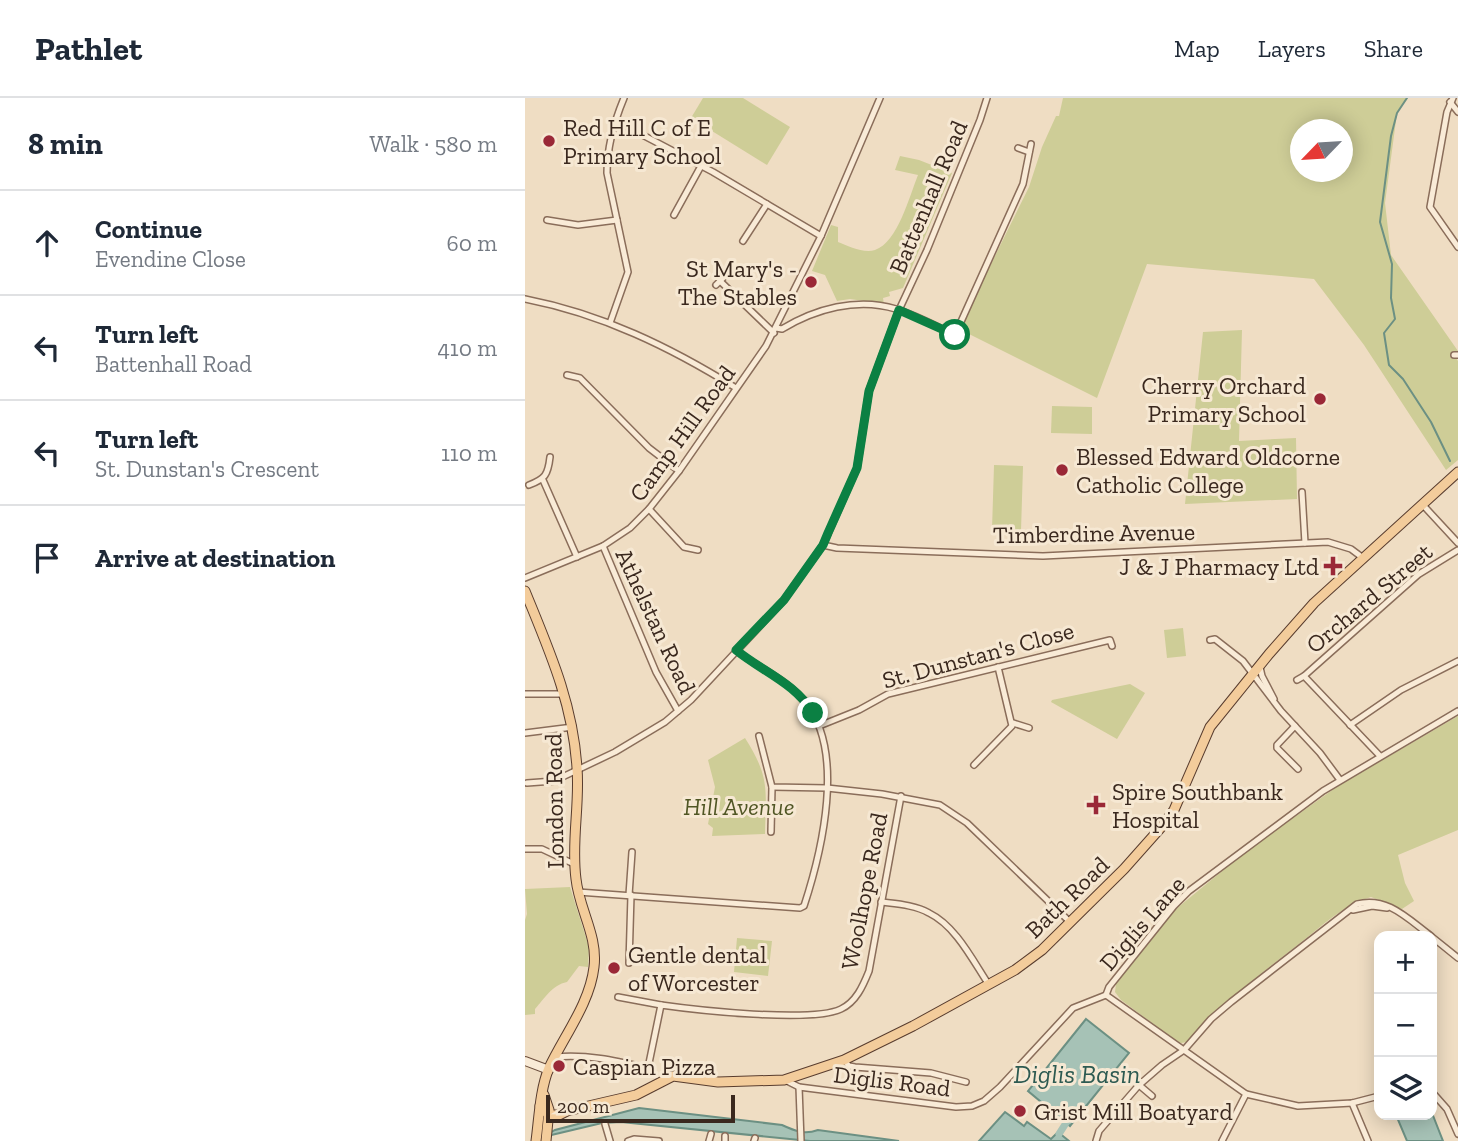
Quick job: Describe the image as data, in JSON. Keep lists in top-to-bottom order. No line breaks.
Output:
{"streets":{"main road":["London Road","Bath Road"],"street":["Battenhall Road","Camp Hill Road","Timberdine Avenue","Orchard Street","Athelstan Road","St. Dunstan's Close","Woolhope Road","Diglis Lane","Diglis Road"]},"crossings":[["Battenhall Road","Timberdine Avenue"],["Battenhall Road","Athelstan Road"],["Battenhall Road","London Road"],["Camp Hill Road","Athelstan Road"],["Timberdine Avenue","Bath Road"],["Bath Road","Diglis Road"],["Diglis Lane","Diglis Road"]],"water":["Diglis Basin"],"parks":["Hill Avenue"],"places":{"other":["Red Hill C of E Primary School","St Mary's - The Stables","Cherry Orchard Primary School","Blessed Edward Oldcorne Catholic College","Gentle dental of Worcester","Caspian Pizza","Grist Mill Boatyard"],"health":["J & J Pharmacy Ltd","Spire Southbank Hospital"]},"scale_bar":"200 m","north":"bottom left","page":{"header":"Pathlet","nav":["Map","Layers","Share"],"heading":["8 min","Walk · 580 m"],"list":[["Continue","Evendine Close","60 m"],["Turn left","Battenhall Road","410 m"],["Turn left","St. Dunstan's Crescent","110 m"],"Arrive at destination"],"map_buttons":["+","−"],"scale":"200 m"}}
